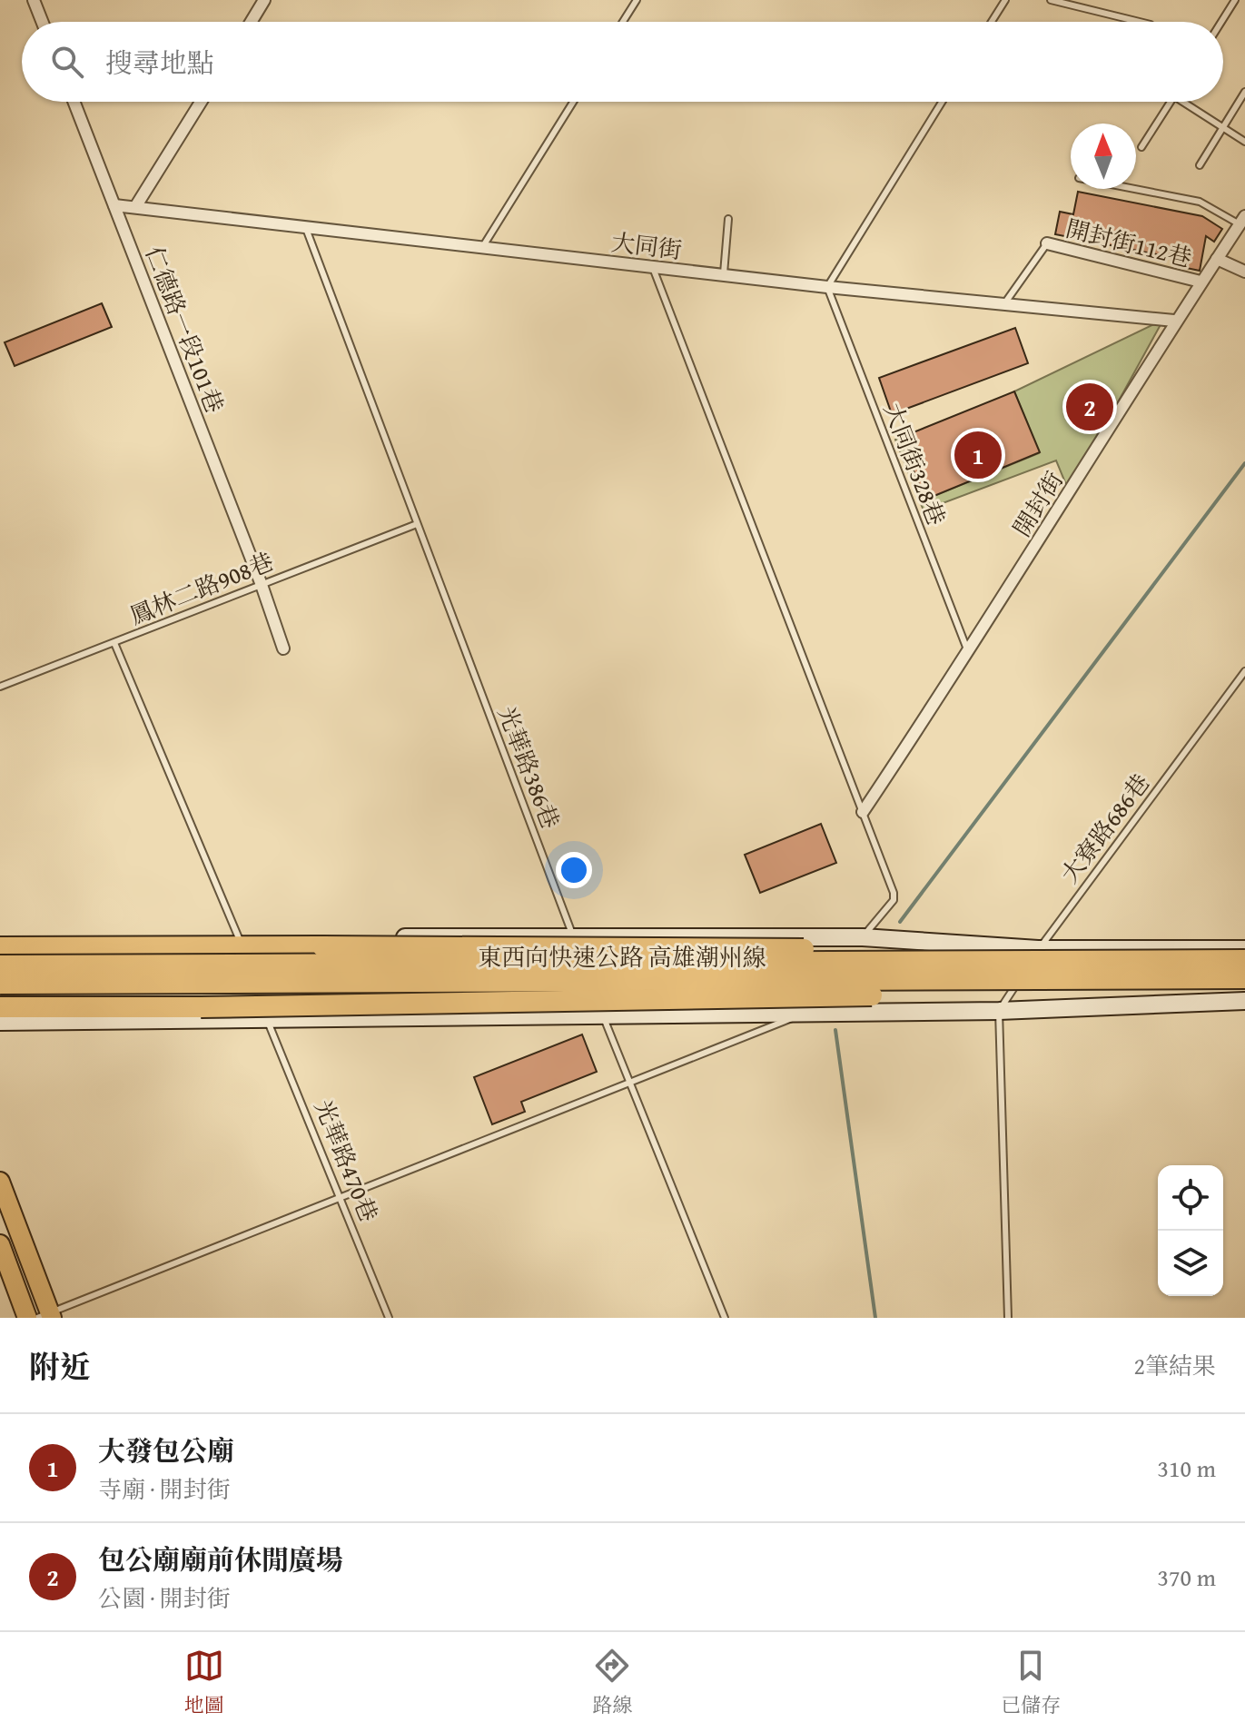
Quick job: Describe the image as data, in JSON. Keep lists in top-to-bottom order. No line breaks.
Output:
{"streets":{"highway":["東西向快速公路 高雄潮州線"],"street":["開封街112巷","大同街","仁德路一段101巷","開封街"],"lane":["大同街328巷","鳳林二路908巷","光華路386巷","大寮路686巷","光華路470巷"]},"crossings":[["開封街112巷","開封街"],["大同街","仁德路一段101巷"],["大同街","大同街328巷"],["大同街","開封街"],["大同街","光華路386巷"],["仁德路一段101巷","鳳林二路908巷"],["大同街328巷","開封街"],["鳳林二路908巷","光華路386巷"],["大寮路686巷","東西向快速公路 高雄潮州線"]],"north":"top","page":{"search":"搜尋地點","pins":["2","1"],"heading":["附近","2筆結果"],"list":[{"mark":"1","name":"大發包公廟","note":"寺廟 · 開封街","value":"310 m"},{"mark":"2","name":"包公廟廟前休閒廣場","note":"公園 · 開封街","value":"370 m"}],"nav":["地圖","路線","已儲存"]}}
